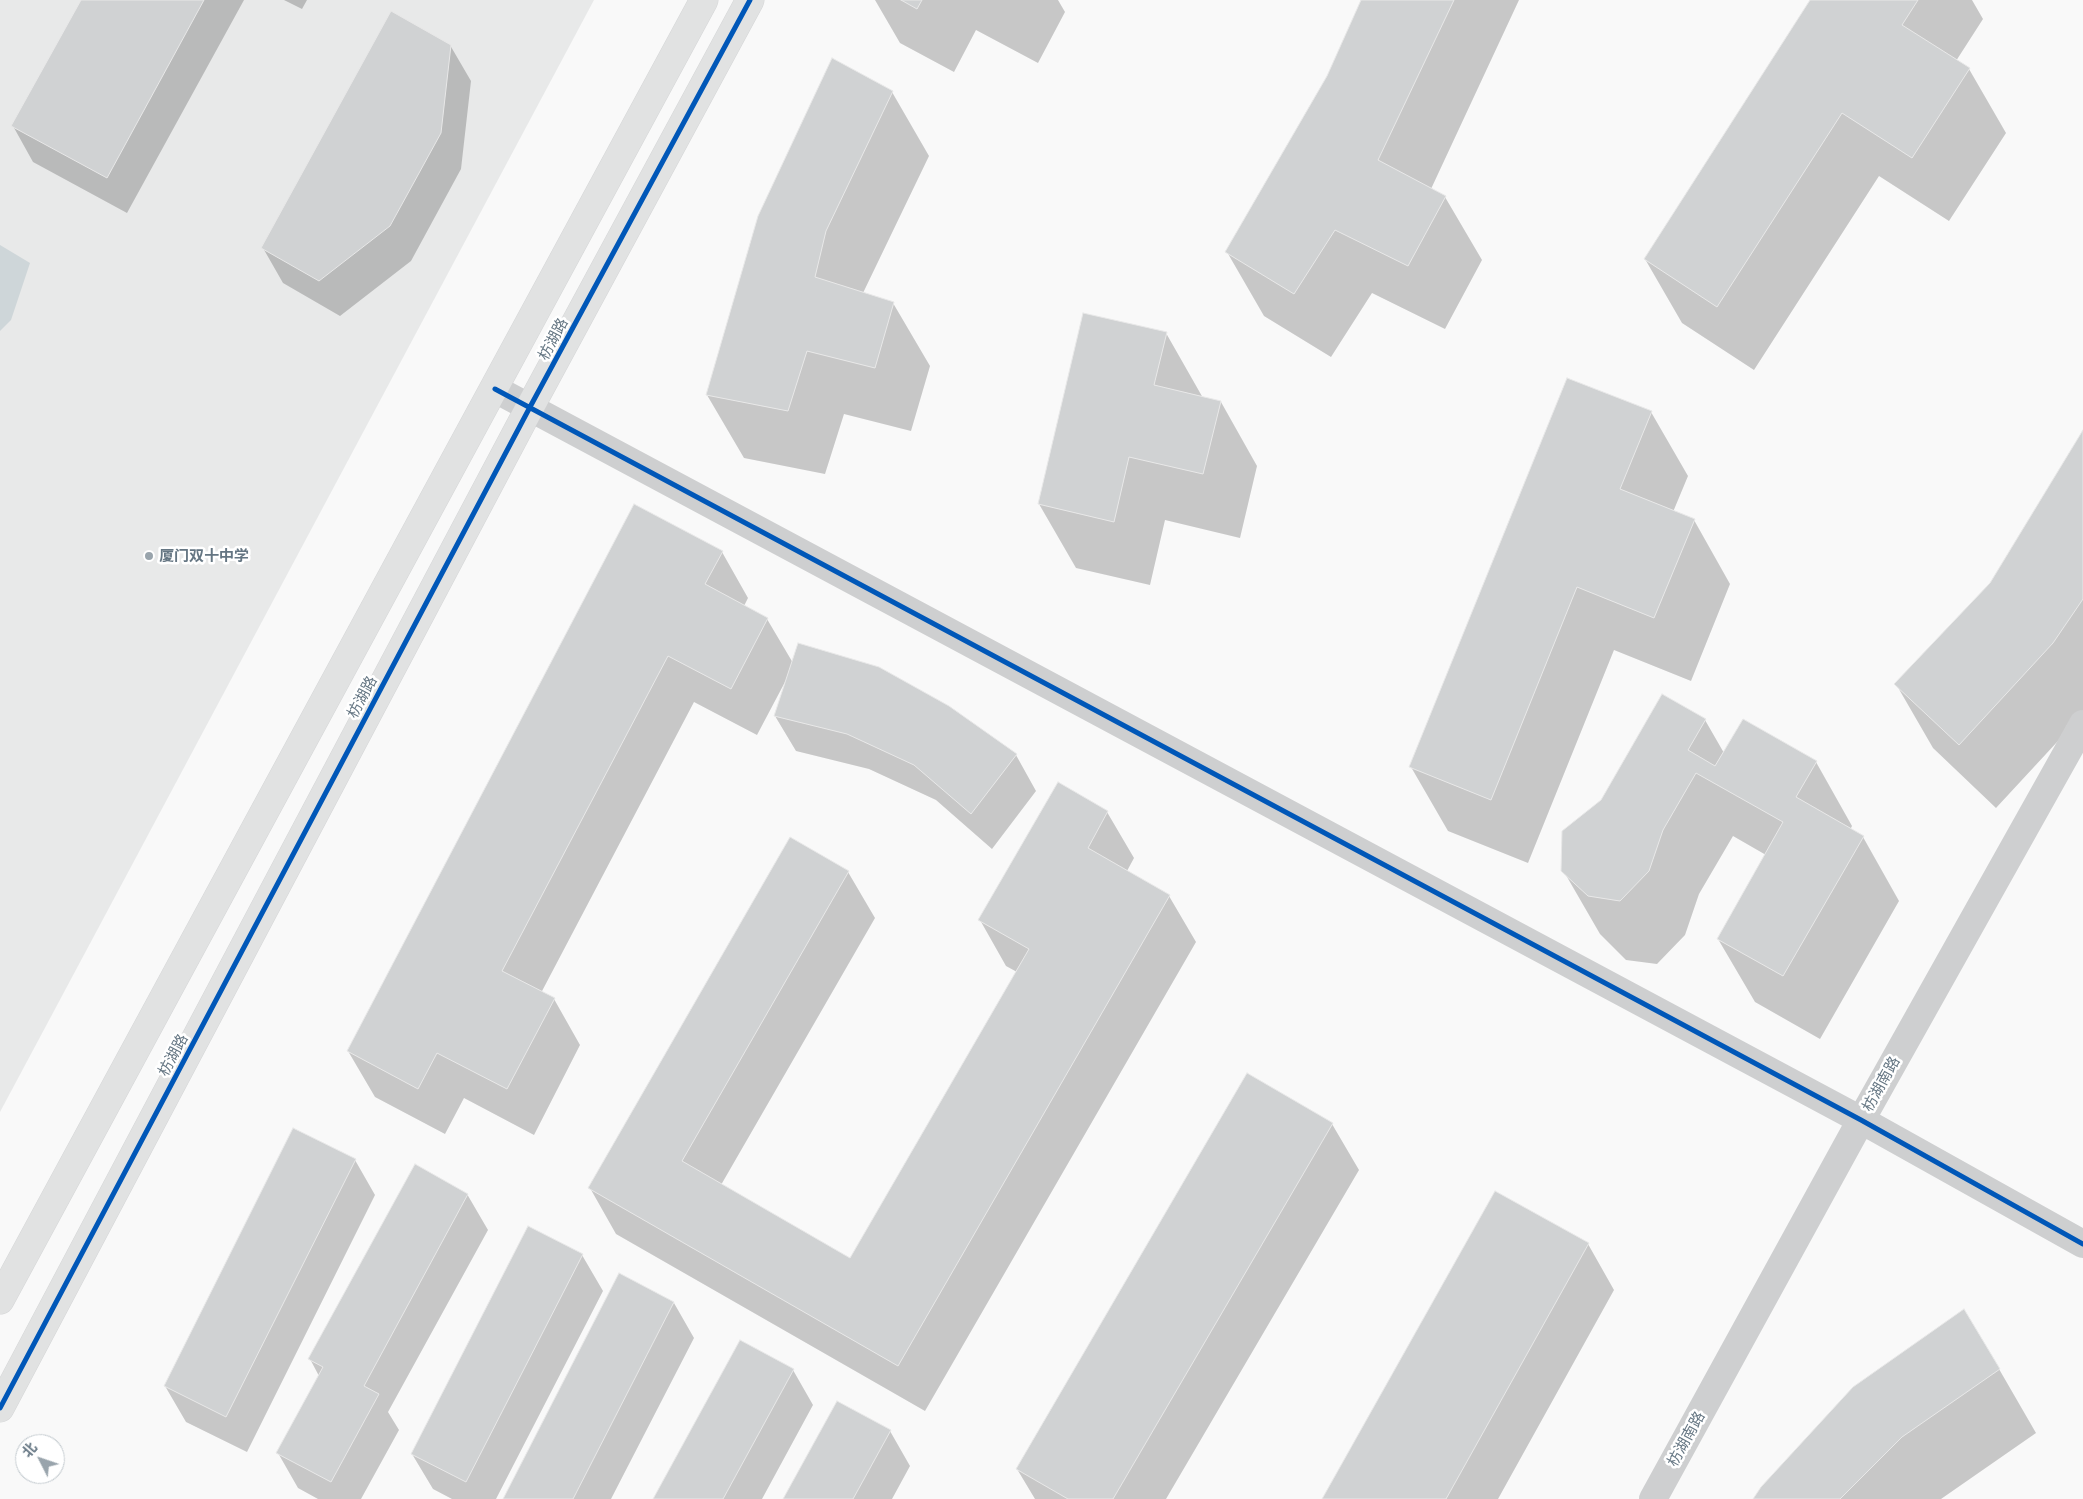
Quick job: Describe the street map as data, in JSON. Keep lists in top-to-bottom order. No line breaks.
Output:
{"streets":{"street":["枋湖路","枋湖南路"]},"places":["厦门双十中学"],"north":"top left"}
